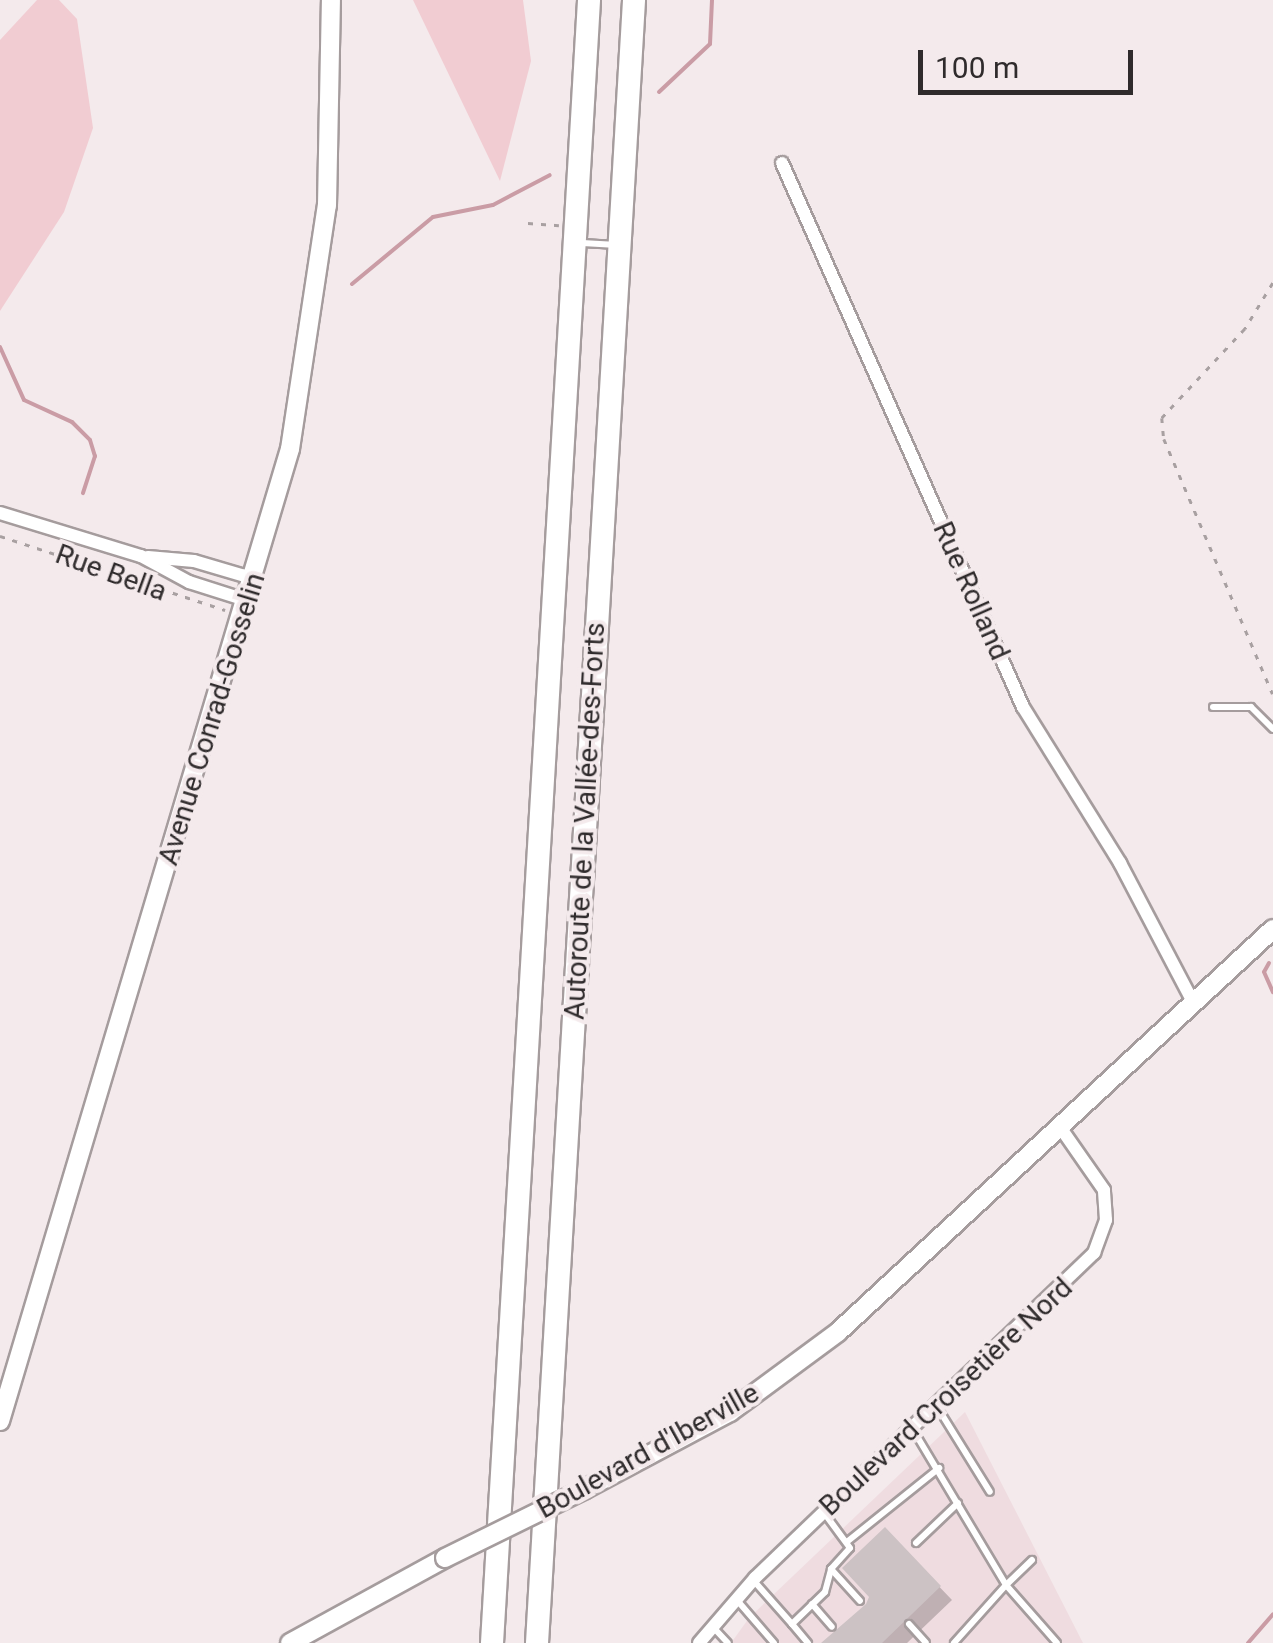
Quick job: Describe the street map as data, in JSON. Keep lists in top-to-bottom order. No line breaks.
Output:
{"streets":{"highway":["Autoroute de la Vallée-des-Forts"],"street":["Rue Bella","Rue Rolland","Avenue Conrad-Gosselin","Boulevard Croisetière Nord","Boulevard d'Iberville"]},"crossings":[["Rue Bella","Avenue Conrad-Gosselin"],["Rue Rolland","Boulevard d'Iberville"],["Boulevard Croisetière Nord","Boulevard d'Iberville"]],"scale_bar":"100 m"}
